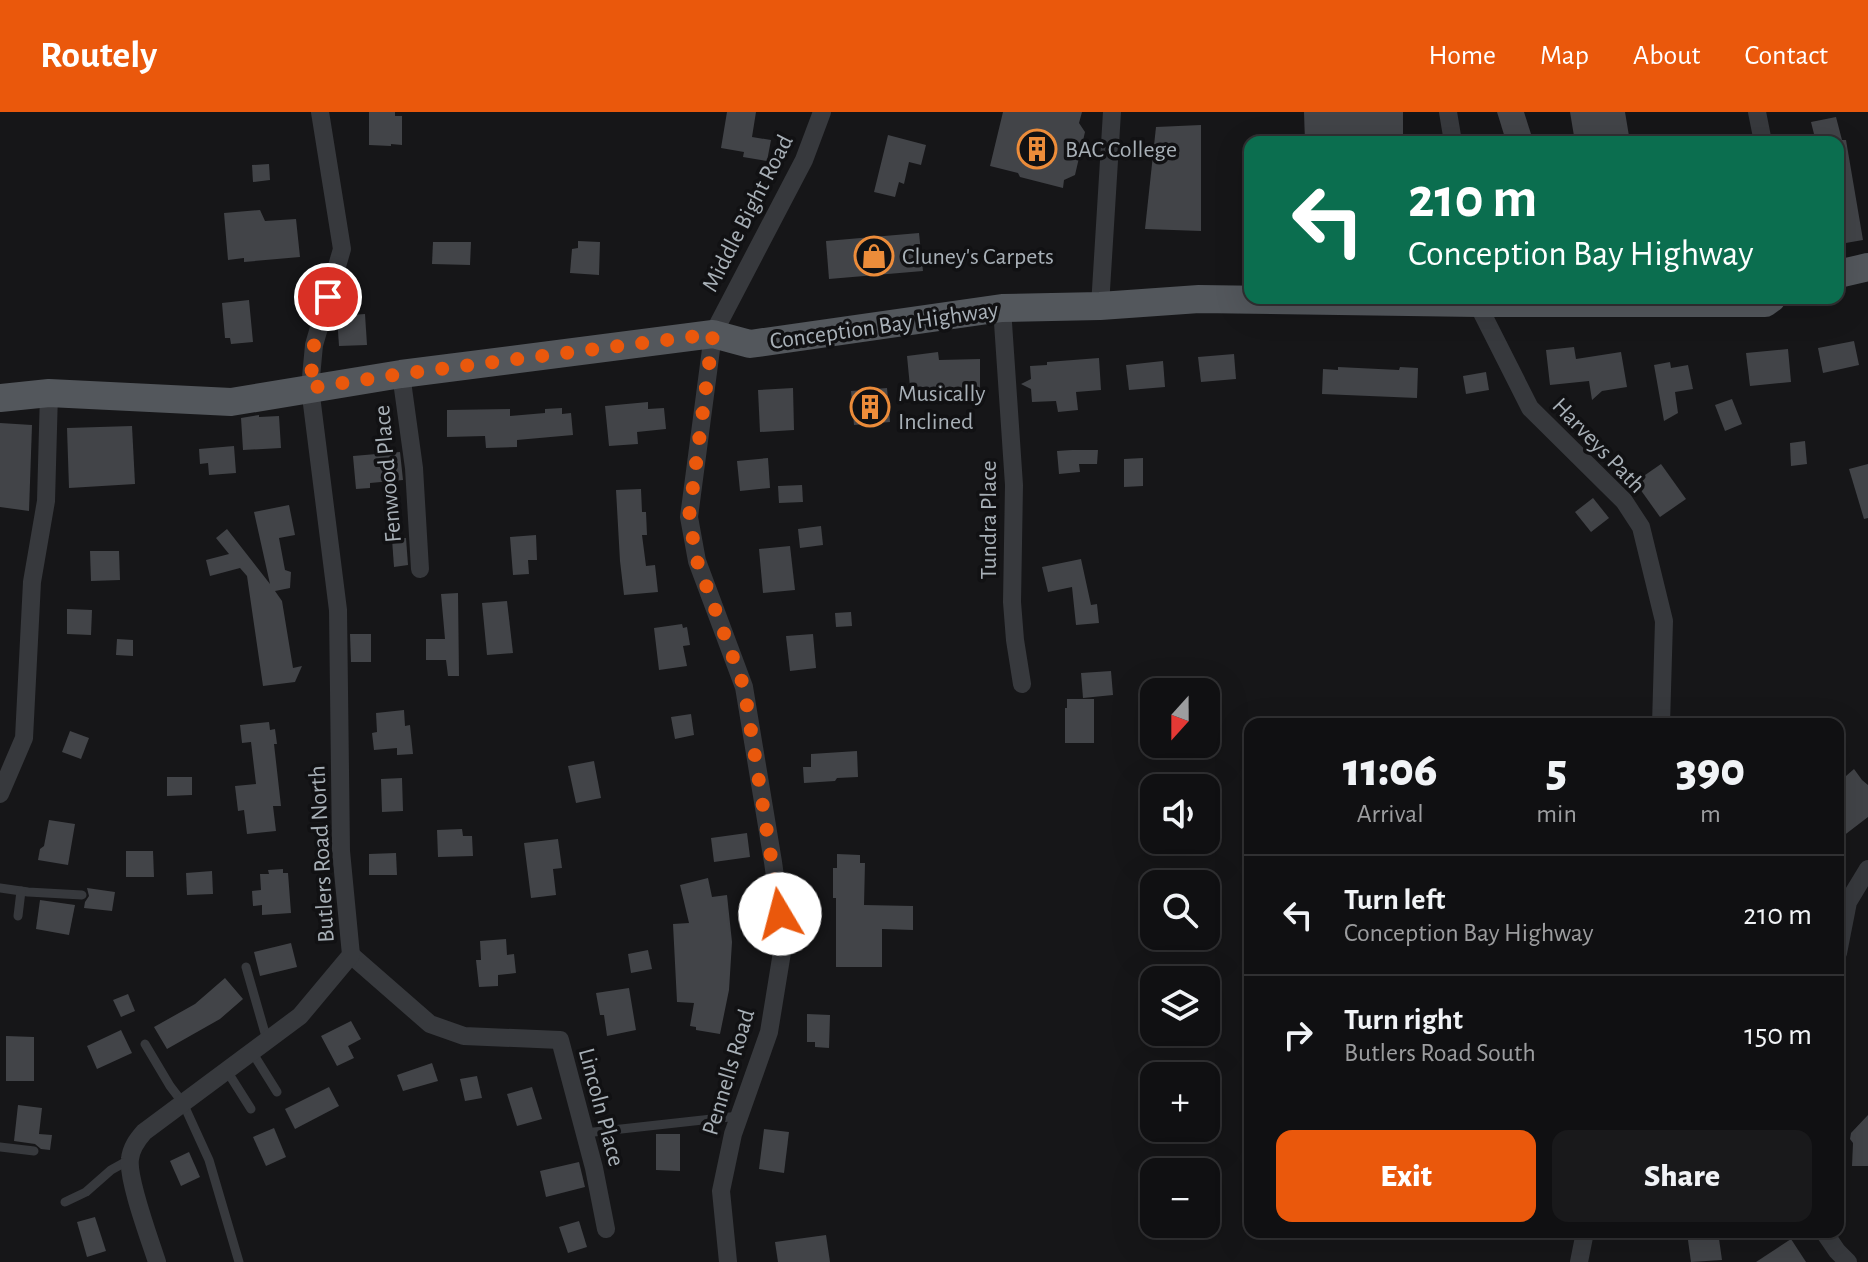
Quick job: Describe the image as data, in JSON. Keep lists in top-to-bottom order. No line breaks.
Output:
{"streets":{"main road":["Conception Bay Highway"],"street":["Middle Bight Road","Harveys Path","Fenwood Place","Tundra Place","Butlers Road North","Pennells Road","Lincoln Place"]},"crossings":[["Middle Bight Road","Conception Bay Highway"],["Middle Bight Road","Pennells Road"],["Conception Bay Highway","Fenwood Place"],["Conception Bay Highway","Tundra Place"],["Conception Bay Highway","Butlers Road North"],["Conception Bay Highway","Pennells Road"],["Butlers Road North","Lincoln Place"]],"places":{"building":["BAC College","Musically Inclined"],"shop":["Cluney's Carpets"]},"north":"bottom","page":{"header":"Routely","nav":["Home","Map","About","Contact"],"turn":["210 m","Conception Bay Highway"],"map_buttons":["+","−"],"eta":["11:06","Arrival","5","min","390","m"],"list":[{"name":"Turn left","note":"Conception Bay Highway","value":"210 m"},{"name":"Turn right","note":"Butlers Road South","value":"150 m"}],"buttons":["Exit","Share"]}}
